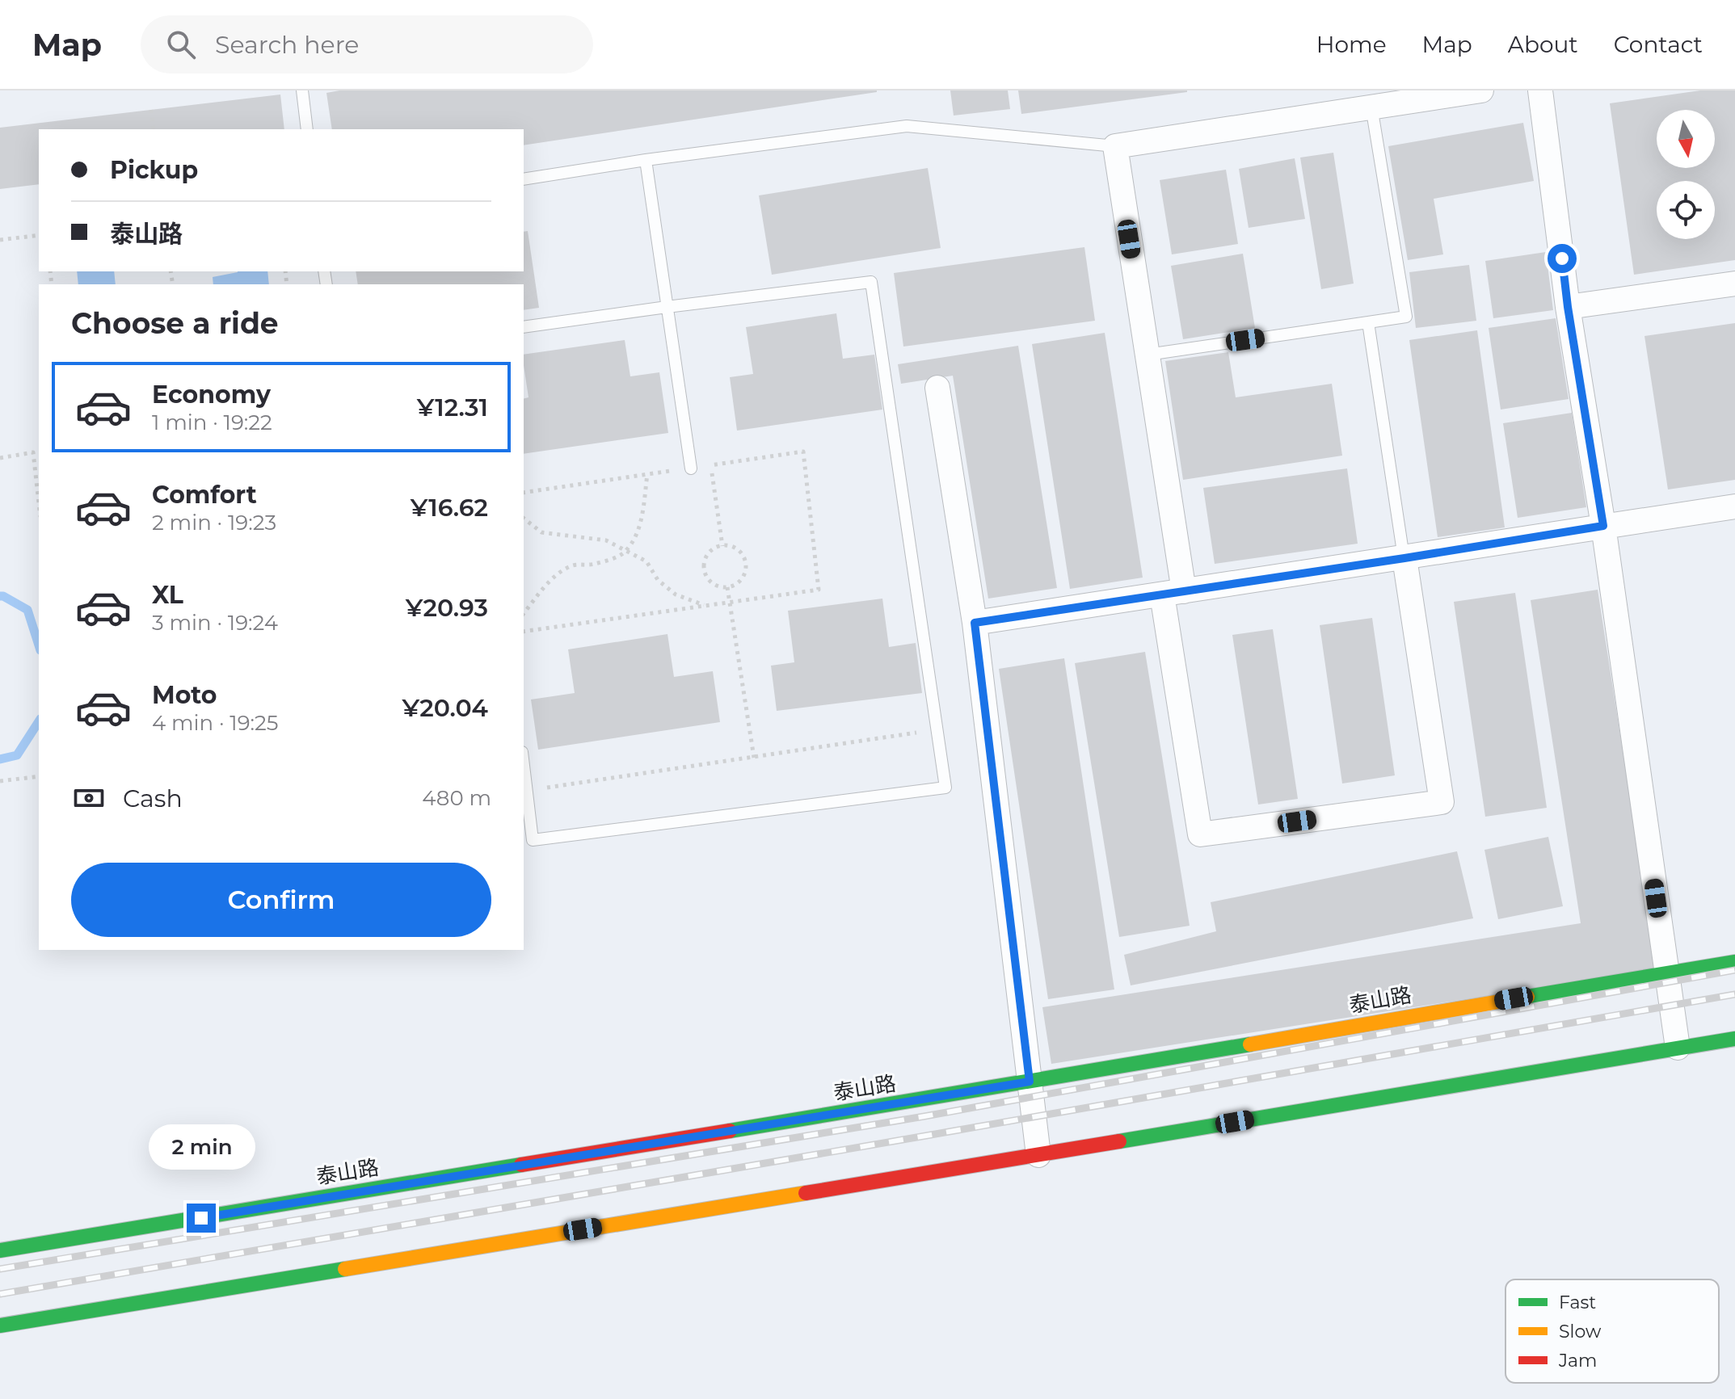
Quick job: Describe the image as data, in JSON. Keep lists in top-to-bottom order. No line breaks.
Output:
{"streets":{"street":["泰山路"]},"legend":["Fast","Slow","Jam"],"north":"bottom","page":{"header":"Map","search":"Search here","nav":["Home","Map","About","Contact"],"banner":["Pickup","泰山路"],"heading":"Choose a ride","list":[{"name":"Economy","note":"1 min · 19:22","value":"¥12.31"},{"name":"Comfort","note":"2 min · 19:23","value":"¥16.62"},{"name":"XL","note":"3 min · 19:24","value":"¥20.93"},{"name":"Moto","note":"4 min · 19:25","value":"¥20.04"}],"pay":["Cash","480 m"],"buttons":"Confirm","bubble":"2 min"}}
